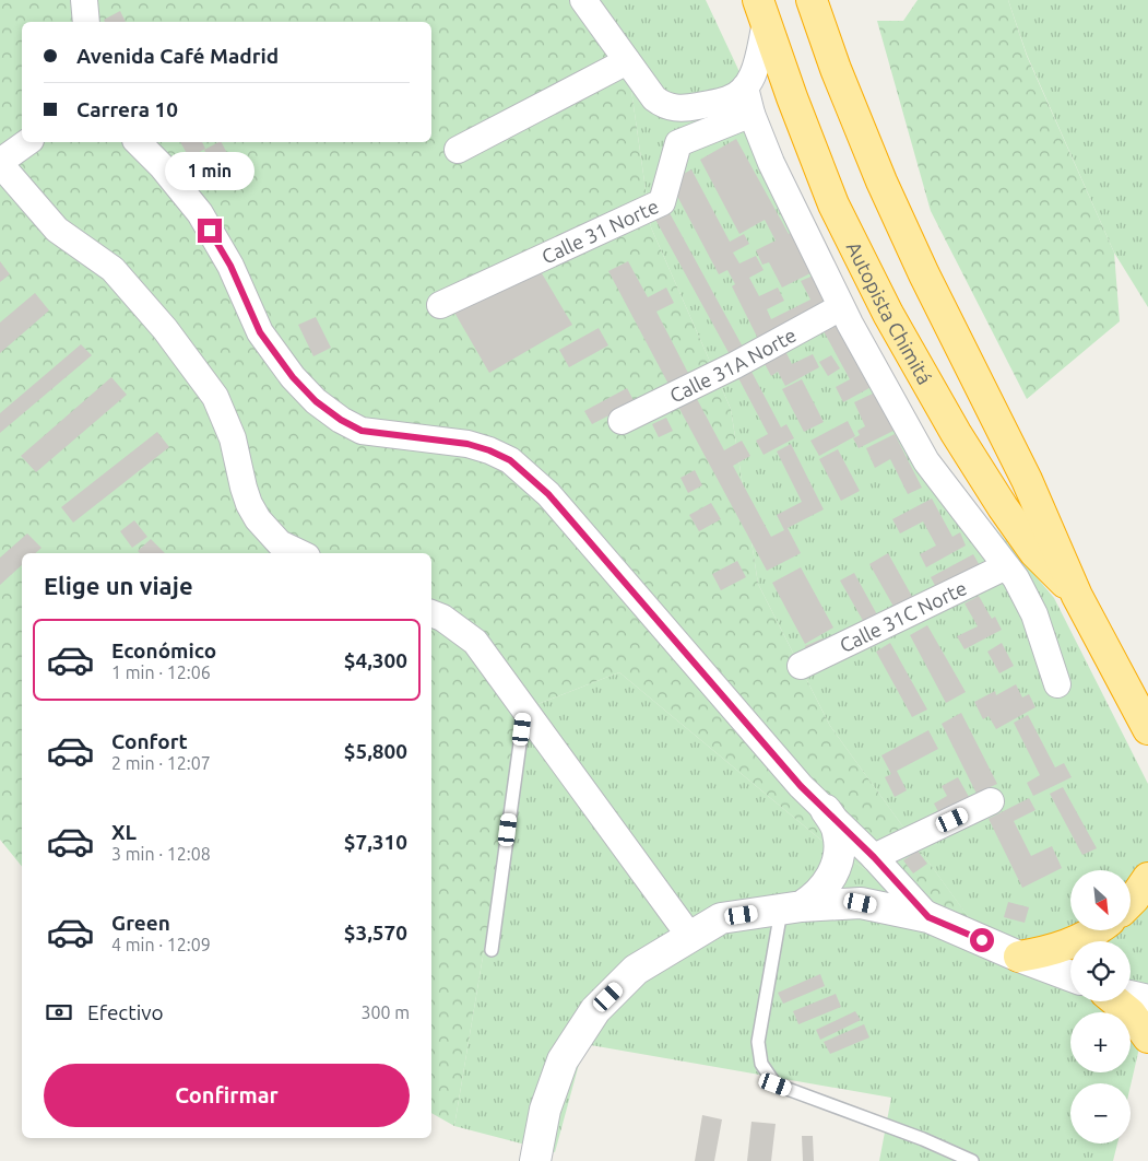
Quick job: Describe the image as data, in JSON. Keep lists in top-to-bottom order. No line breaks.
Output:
{"streets":{"highway":["Autopista Chimitá"],"street":["Calle 31 Norte","Calle 31A Norte","Calle 31C Norte"]},"north":"bottom right","page":{"banner":["Avenida Café Madrid","Carrera 10"],"bubble":"1 min","heading":"Elige un viaje","list":[{"name":"Económico","note":"1 min · 12:06","value":"$4,300"},{"name":"Confort","note":"2 min · 12:07","value":"$5,800"},{"name":"XL","note":"3 min · 12:08","value":"$7,310"},{"name":"Green","note":"4 min · 12:09","value":"$3,570"}],"map_buttons":["+","−"],"pay":["Efectivo","300 m"],"buttons":"Confirmar"}}
